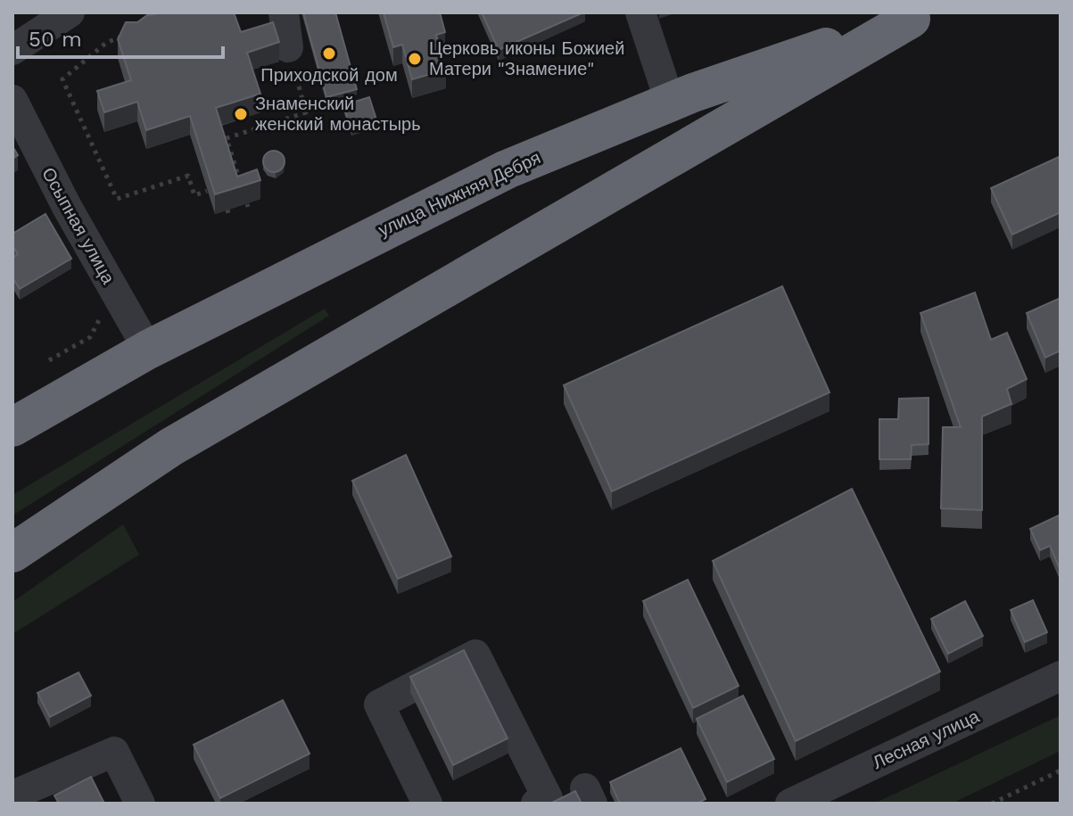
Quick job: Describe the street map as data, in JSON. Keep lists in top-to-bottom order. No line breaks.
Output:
{"streets":{"highway":["улица Нижняя Дебря"],"street":["Осыпная улица","Лесная улица"]},"crossings":[["улица Нижняя Дебря","Осыпная улица"]],"places":["Приходской дом","Церковь иконы Божией Матери \"Знамение\"","Знаменский женский монастырь"],"scale_bar":"50 m"}
